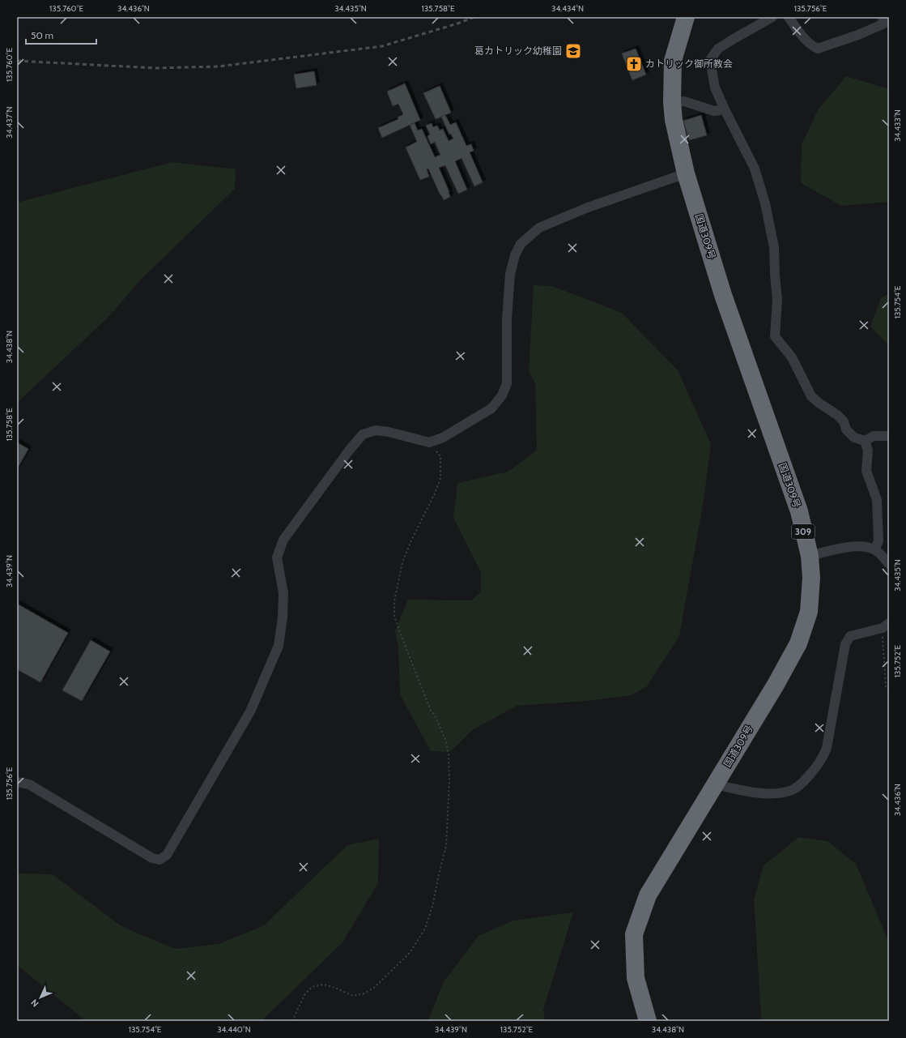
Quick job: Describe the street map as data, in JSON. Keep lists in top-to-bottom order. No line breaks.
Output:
{"streets":{"highway":["国道309号","309"]},"places":{"school or university":["葛カトリック幼稚園"],"church":["カトリック御所教会"]},"scale_bar":"50 m","north":"bottom left","coordinates":["135.760°E","34.436°N","34.435°N","135.758°E","34.434°N","135.756°E","34.437°N","34.433°N","135.754°E","34.438°N","34.439°N","135.752°E","34.440°N"]}
